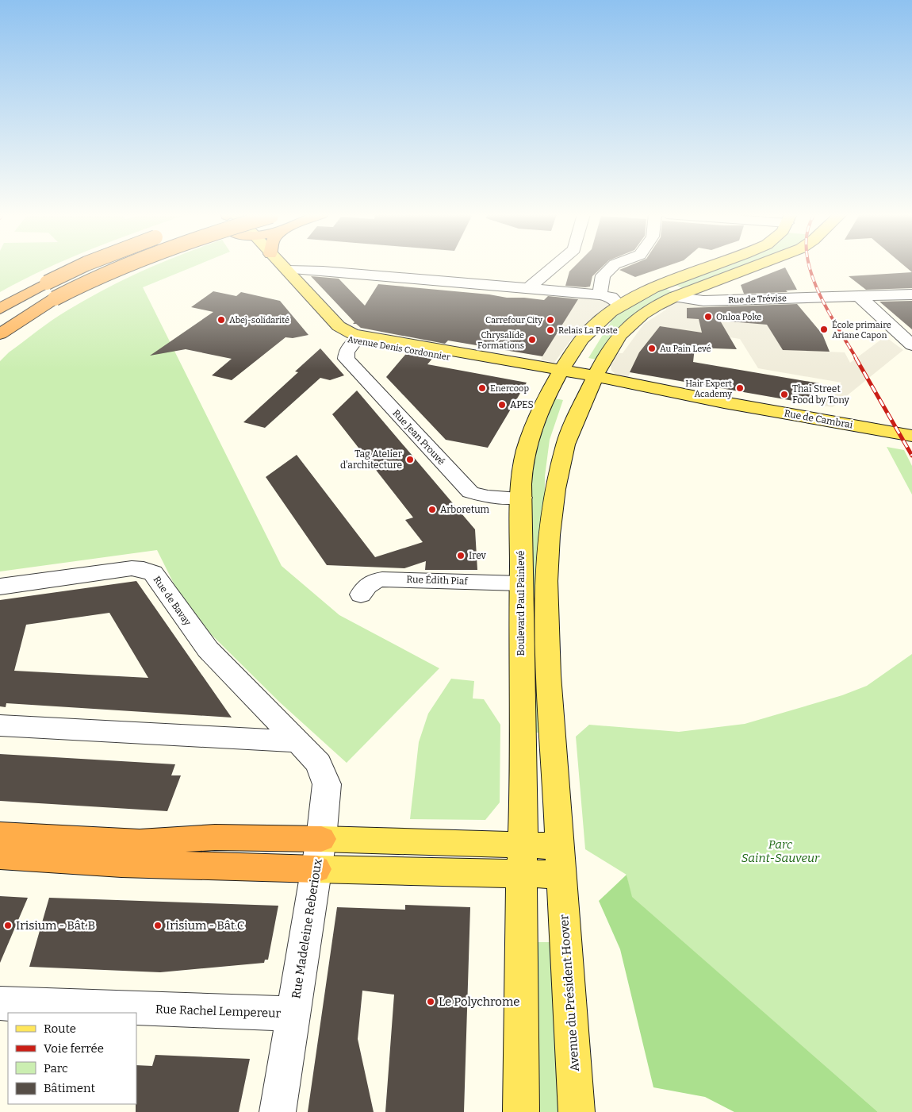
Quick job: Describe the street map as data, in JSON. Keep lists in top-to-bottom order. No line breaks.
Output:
{"streets":{"main road":["Avenue Denis Cordonnier","Rue de Cambrai","Boulevard Paul Painlevé","Avenue du Président Hoover"],"street":["Rue de Trévise","Rue Jean Prouvé","Rue Édith Piaf","Rue de Bavay","Rue Madeleine Reberioux","Rue Rachel Lempereur"]},"crossings":[["Avenue Denis Cordonnier","Rue de Cambrai"],["Avenue Denis Cordonnier","Rue Jean Prouvé"],["Avenue Denis Cordonnier","Boulevard Paul Painlevé"],["Rue de Cambrai","Boulevard Paul Painlevé"],["Rue Jean Prouvé","Boulevard Paul Painlevé"],["Rue Édith Piaf","Boulevard Paul Painlevé"],["Rue de Bavay","Rue Madeleine Reberioux"],["Rue Madeleine Reberioux","Rue Rachel Lempereur"]],"parks":["Parc Saint-Sauveur"],"places":["Onloa Poke","Abej-solidarité","Carrefour City","École primaire Ariane Capon","Relais La Poste","Chrysalide Formations","Au Pain Levé","Enercoop","Hair Expert Academy","Thai Street Food by Tony","APES","Tag Atelier d'architecture","Arboretum","Irev","Irisium - Bât.B","Irisium - Bât.C","Le Polychrome"],"legend":["Route","Voie ferrée","Parc","Bâtiment"]}
